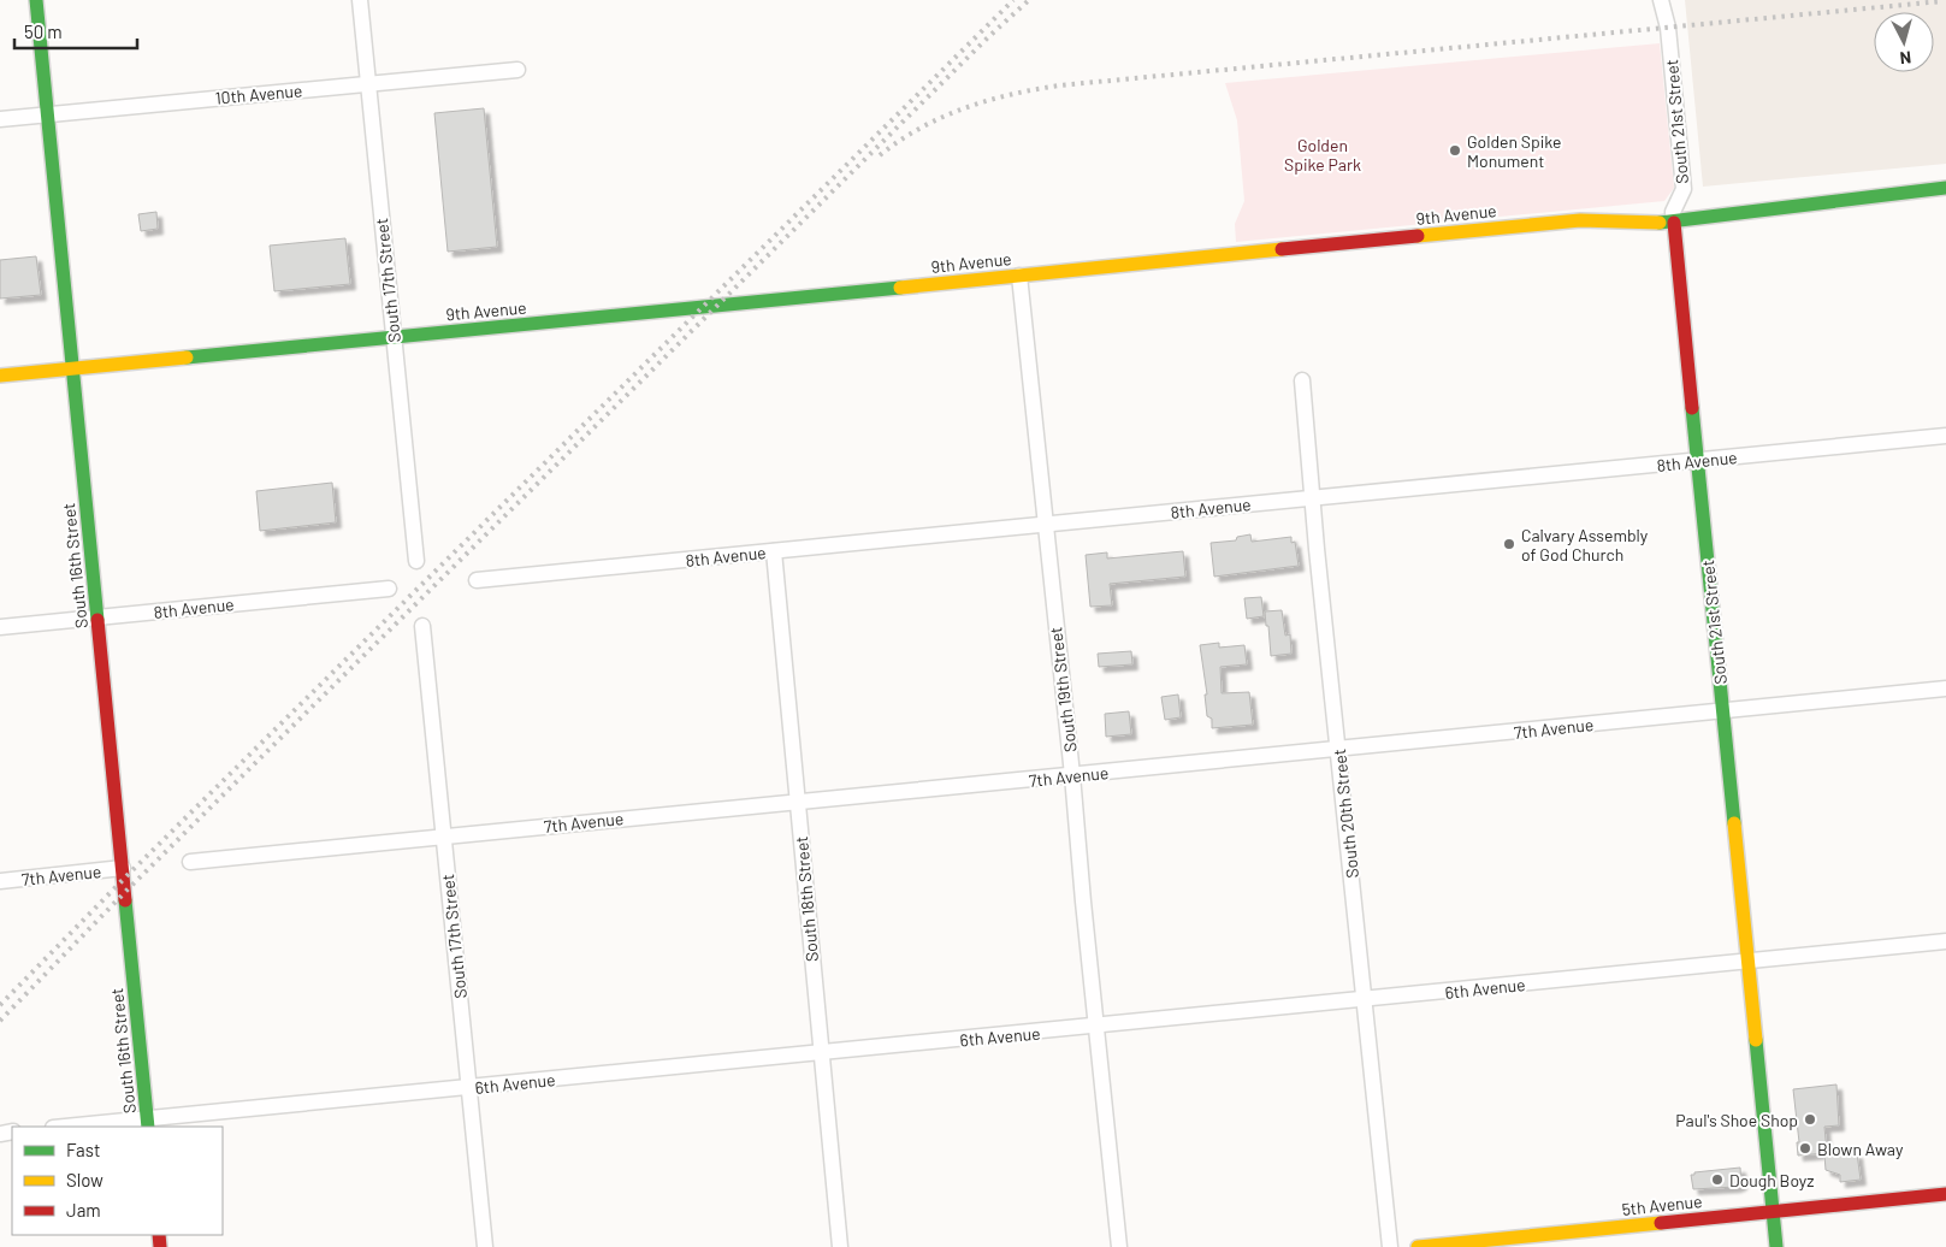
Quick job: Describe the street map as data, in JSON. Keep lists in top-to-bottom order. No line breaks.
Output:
{"streets":{"main road":["South 21st Street","9th Avenue","South 16th Street","5th Avenue"],"street":["10th Avenue","South 17th Street","8th Avenue","South 19th Street","7th Avenue","South 20th Street","South 18th Street","6th Avenue"]},"crossings":[["10th Avenue","South 17th Street"],["10th Avenue","South 16th Street"],["South 21st Street","9th Avenue"],["South 21st Street","8th Avenue"],["South 21st Street","7th Avenue"],["South 21st Street","6th Avenue"],["South 21st Street","5th Avenue"],["9th Avenue","South 17th Street"],["9th Avenue","South 16th Street"],["9th Avenue","South 19th Street"],["South 17th Street","7th Avenue"],["South 17th Street","6th Avenue"],["8th Avenue","South 16th Street"],["8th Avenue","South 19th Street"],["8th Avenue","South 20th Street"],["8th Avenue","South 18th Street"],["South 16th Street","7th Avenue"],["South 16th Street","6th Avenue"],["South 19th Street","7th Avenue"],["South 19th Street","6th Avenue"],["7th Avenue","South 20th Street"],["7th Avenue","South 18th Street"],["South 20th Street","6th Avenue"],["South 18th Street","6th Avenue"]],"parks":["Golden Spike Park"],"places":["Golden Spike Monument","Calvary Assembly of God Church","Paul's Shoe Shop","Blown Away","Dough Boyz"],"legend":["Fast","Slow","Jam"],"scale_bar":"50 m","north":"bottom"}
